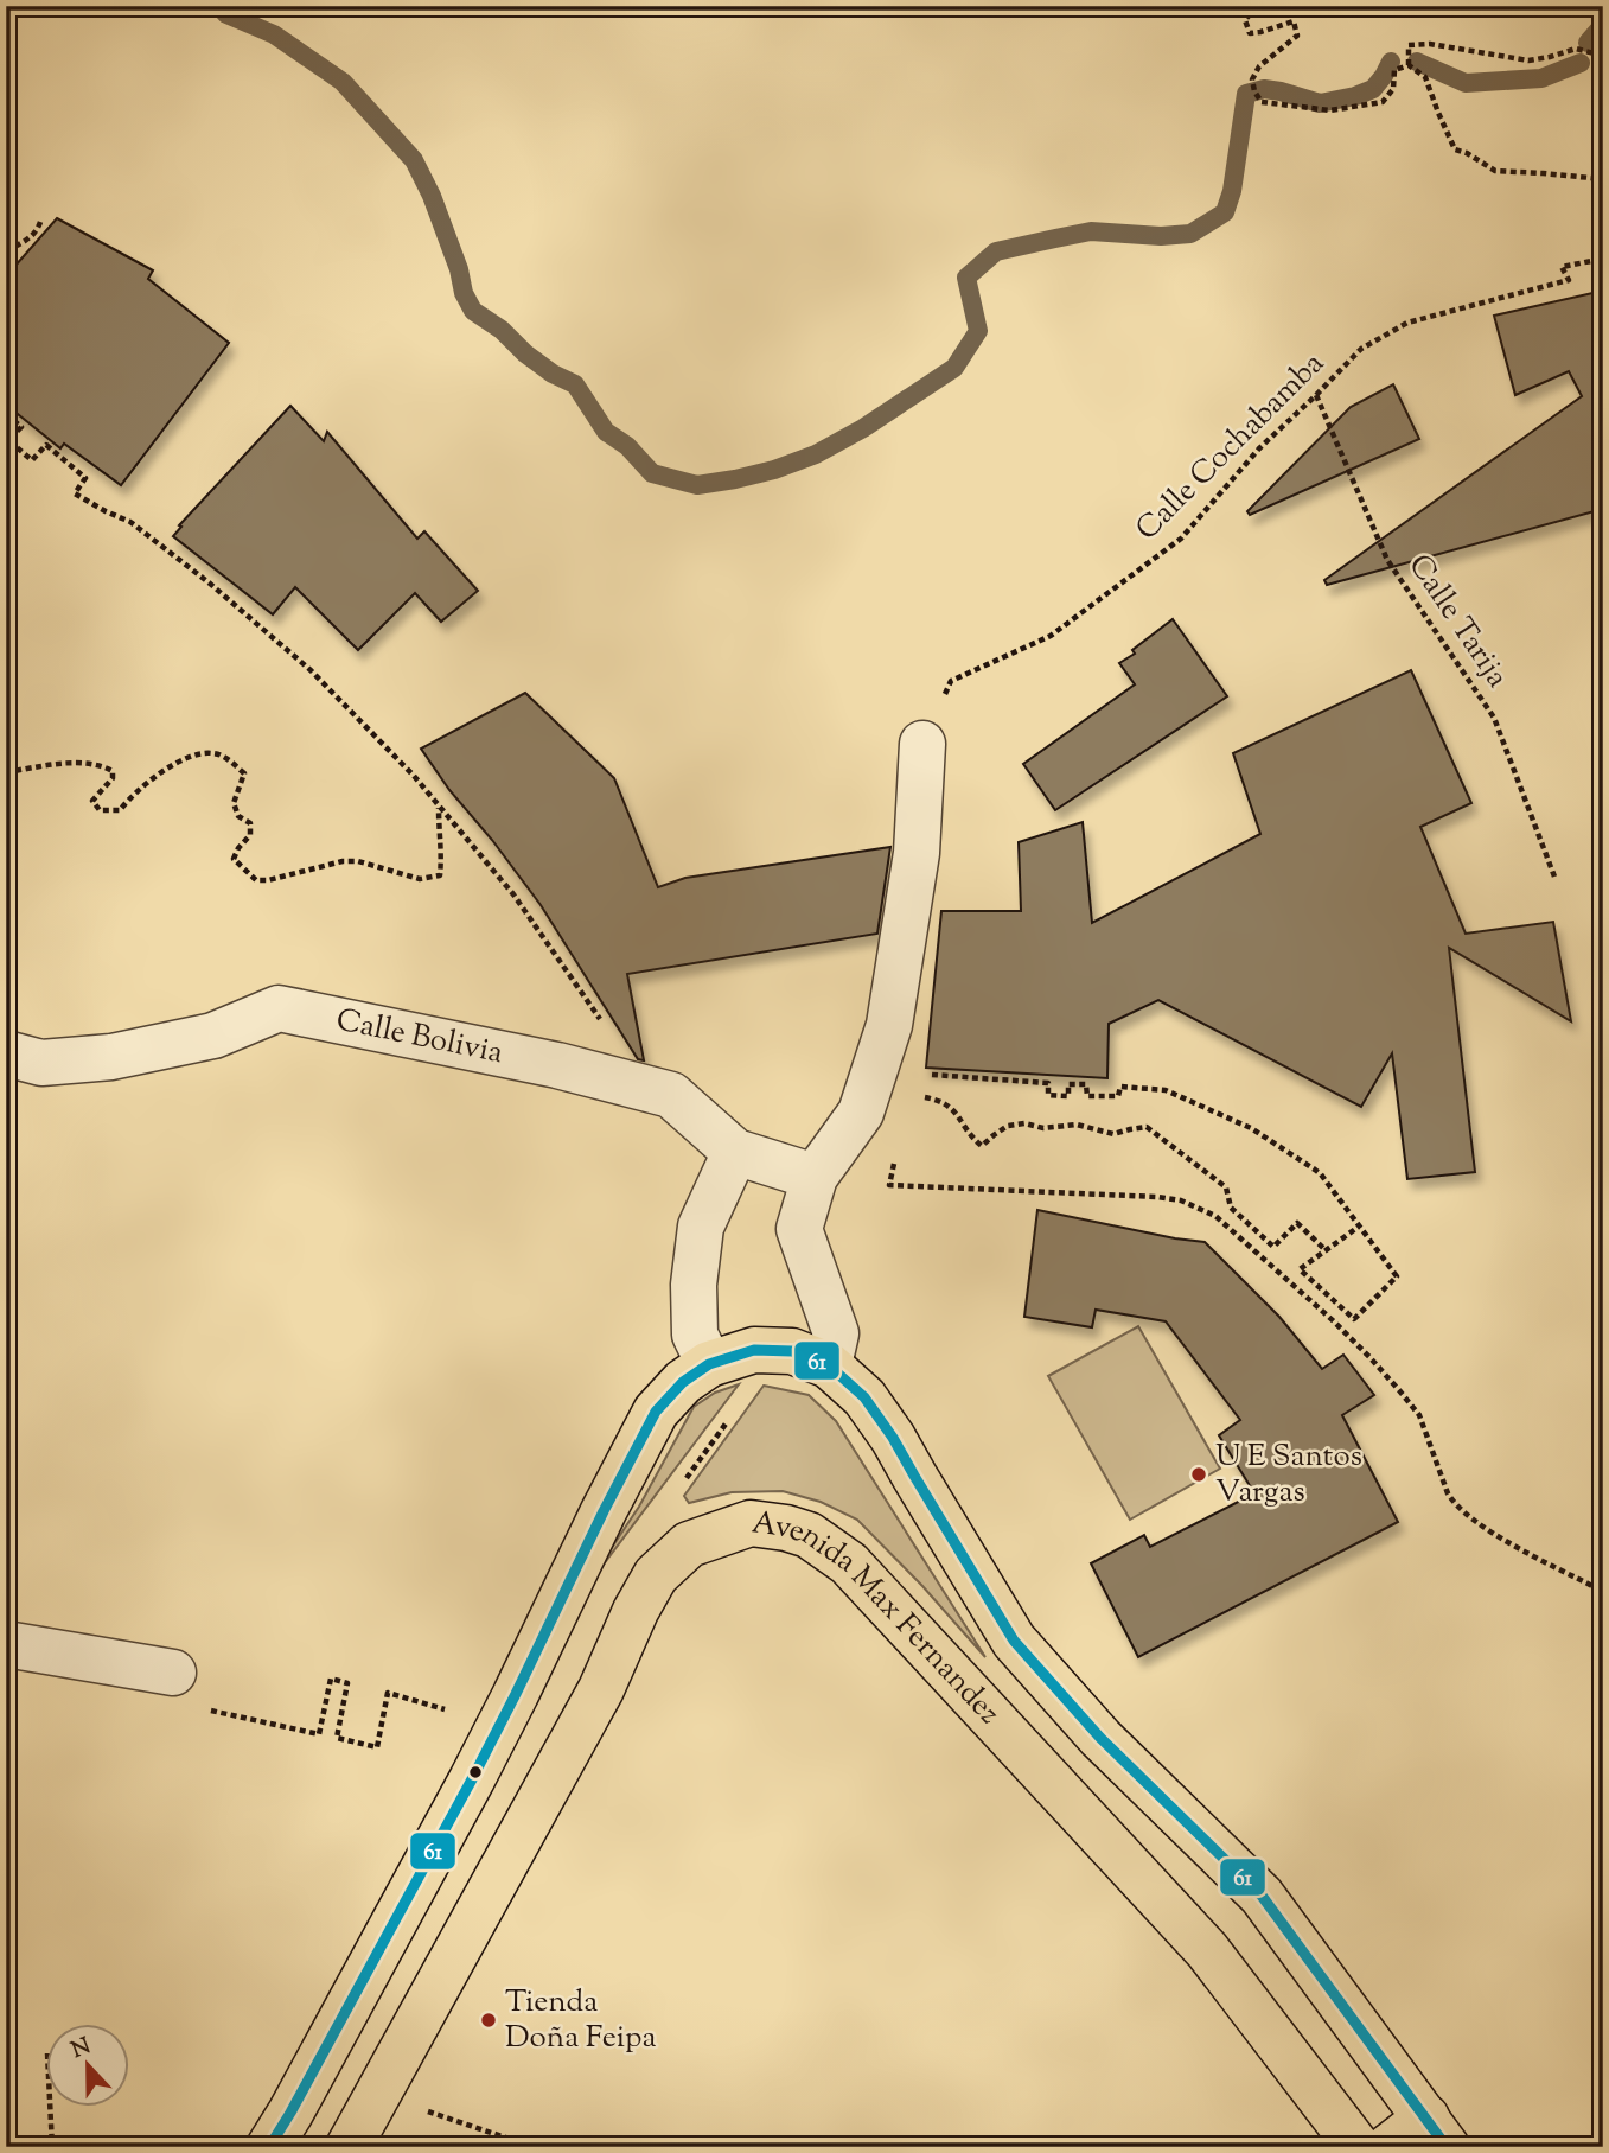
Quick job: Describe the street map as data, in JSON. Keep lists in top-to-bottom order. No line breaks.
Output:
{"streets":{"main road":["Avenida Max Fernandez"],"street":["Calle Bolivia"],"path":["Calle Cochabamba","Calle Tarija"]},"crossings":[["Calle Cochabamba","Calle Tarija"]],"places":["U E Santos Vargas","Tienda Doña Feipa"],"lines":["transit line 61"],"north":"top"}
